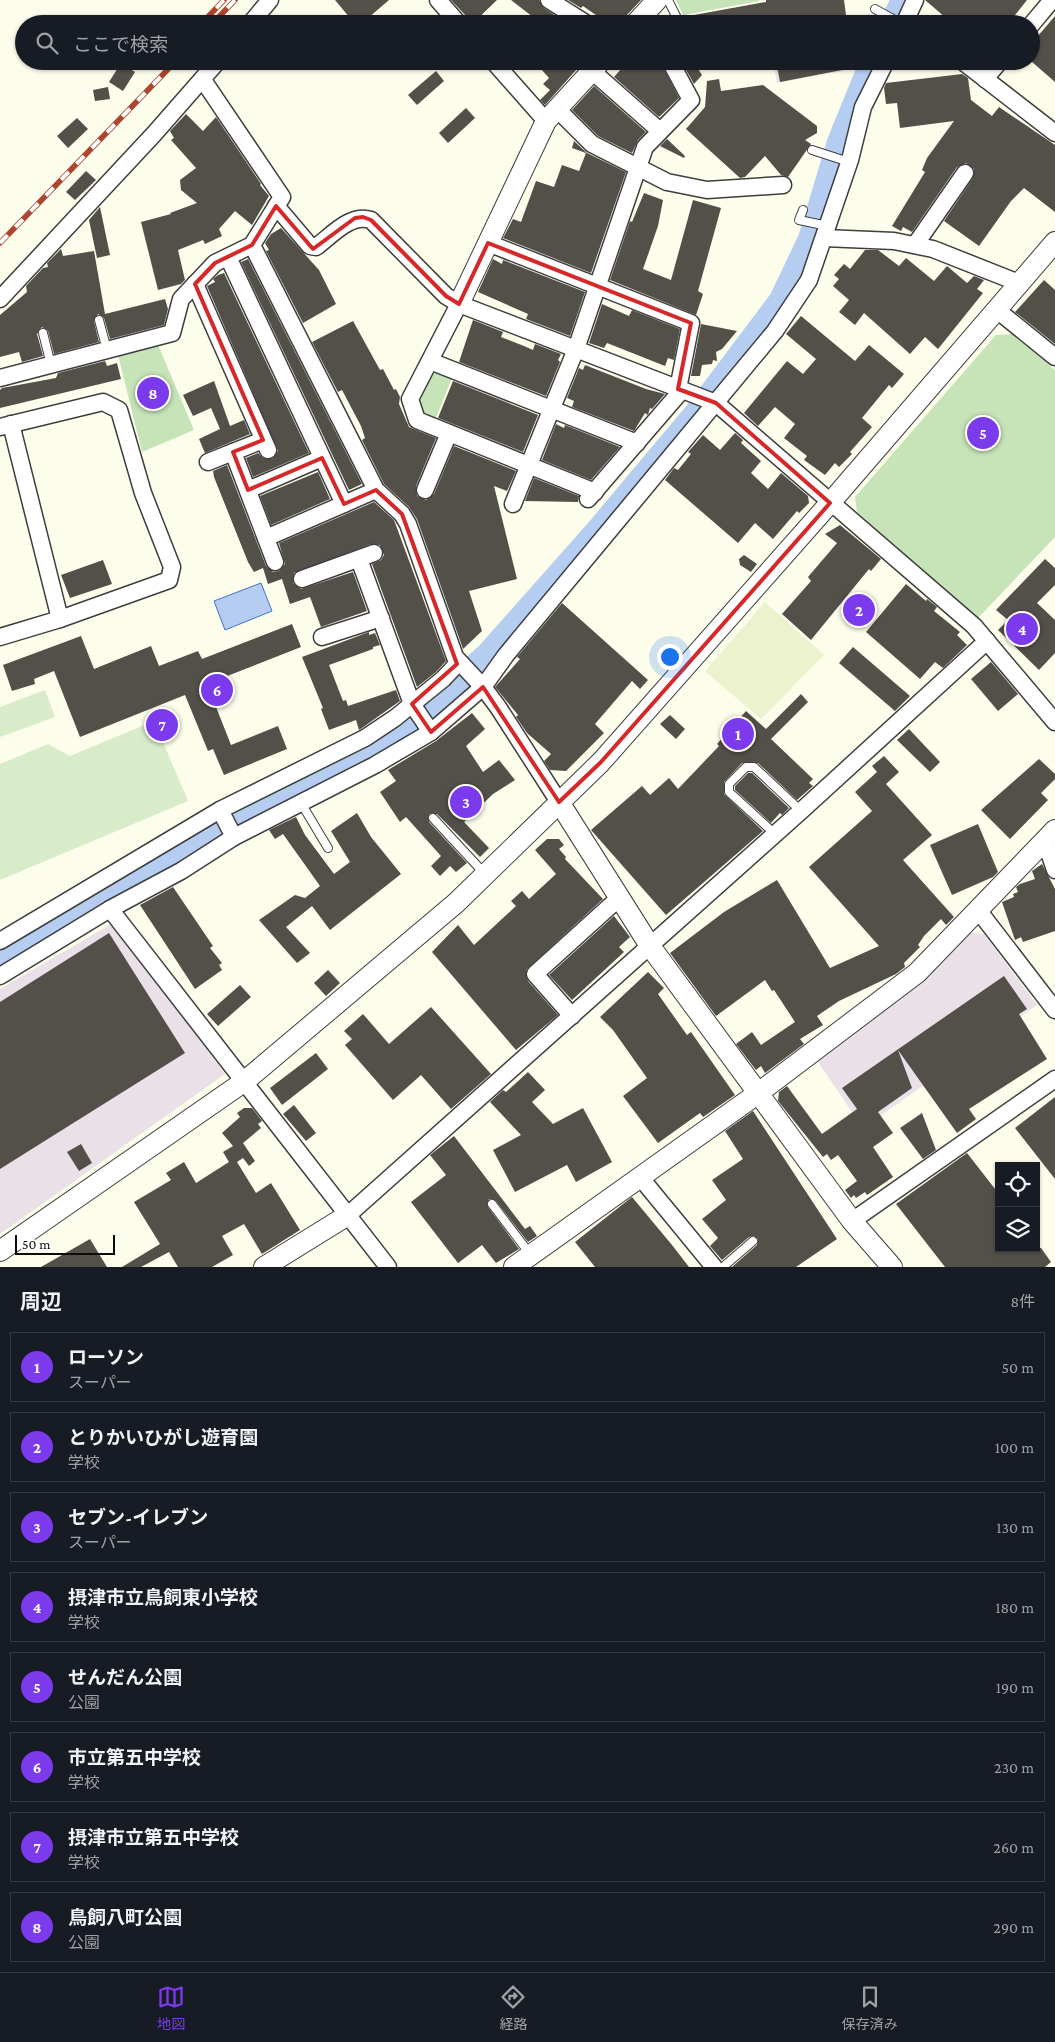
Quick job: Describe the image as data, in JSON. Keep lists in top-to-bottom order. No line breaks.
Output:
{"scale_bar":"50 m","page":{"search":"ここで検索","pins":["8","5","2","4","6","7","1","3"],"scale":"50 m","heading":["周辺","8件"],"list":[{"mark":"1","name":"ローソン","note":"スーパー","value":"50 m"},{"mark":"2","name":"とりかいひがし遊育園","note":"学校","value":"100 m"},{"mark":"3","name":"セブン-イレブン","note":"スーパー","value":"130 m"},{"mark":"4","name":"摂津市立鳥飼東小学校","note":"学校","value":"180 m"},{"mark":"5","name":"せんだん公園","note":"公園","value":"190 m"},{"mark":"6","name":"市立第五中学校","note":"学校","value":"230 m"},{"mark":"7","name":"摂津市立第五中学校","note":"学校","value":"260 m"},{"mark":"8","name":"鳥飼八町公園","note":"公園","value":"290 m"}],"nav":["地図","経路","保存済み"]}}
